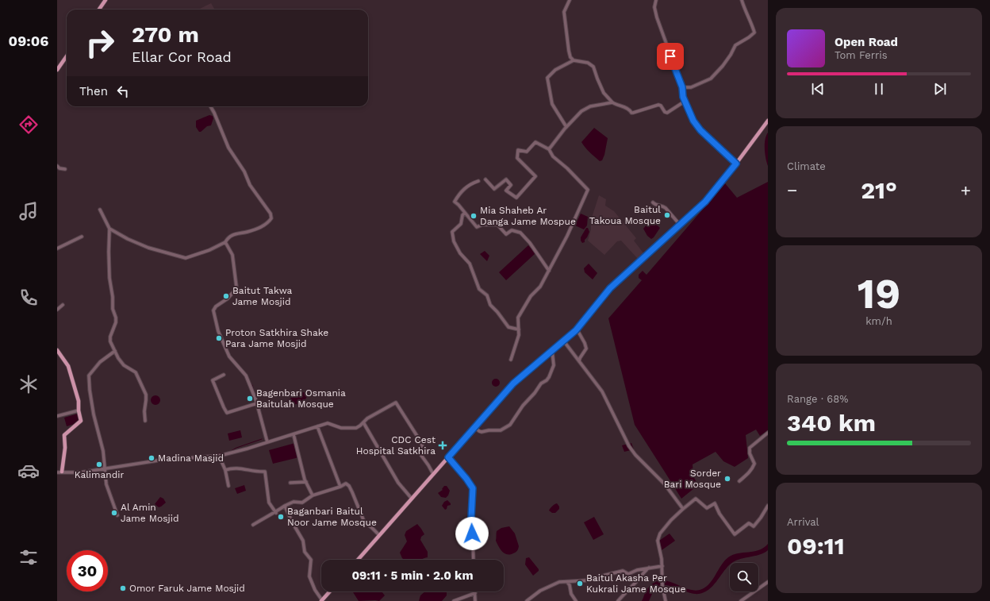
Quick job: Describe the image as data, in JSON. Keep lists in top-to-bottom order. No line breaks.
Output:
{"places":{"other":["Baitul Takoua Mosque","Mia Shaheb Ar Danga Jame Mospue","Baitut Takwa Jame Mosjid","Proton Satkhira Shake Para Jame Mosjid","Bagenbari Osmania Baitulah Mosque","Madina Masjid","Kalimandir","Sorder Bari Mosque","Al Amin Jame Mosjid","Baganbari Baitul Noor Jame Mosque","Baitul Akasha Per Kukrali Jame Mosque","Omor Faruk Jame Mosjid"],"health":["CDC Cest Hospital Satkhira"]},"page":{"tabs":"09:06","turn":["270 m","Ellar Cor Road"],"song":["Open Road","Tom Ferris"],"then":"Then","tile":["Climate",["19","km/h"],["Range · 68%","340 km"],["Arrival","09:11"]],"heat":["−","21°","+"],"limit":"30","trip":"09:11 · 5 min · 2.0 km"}}
